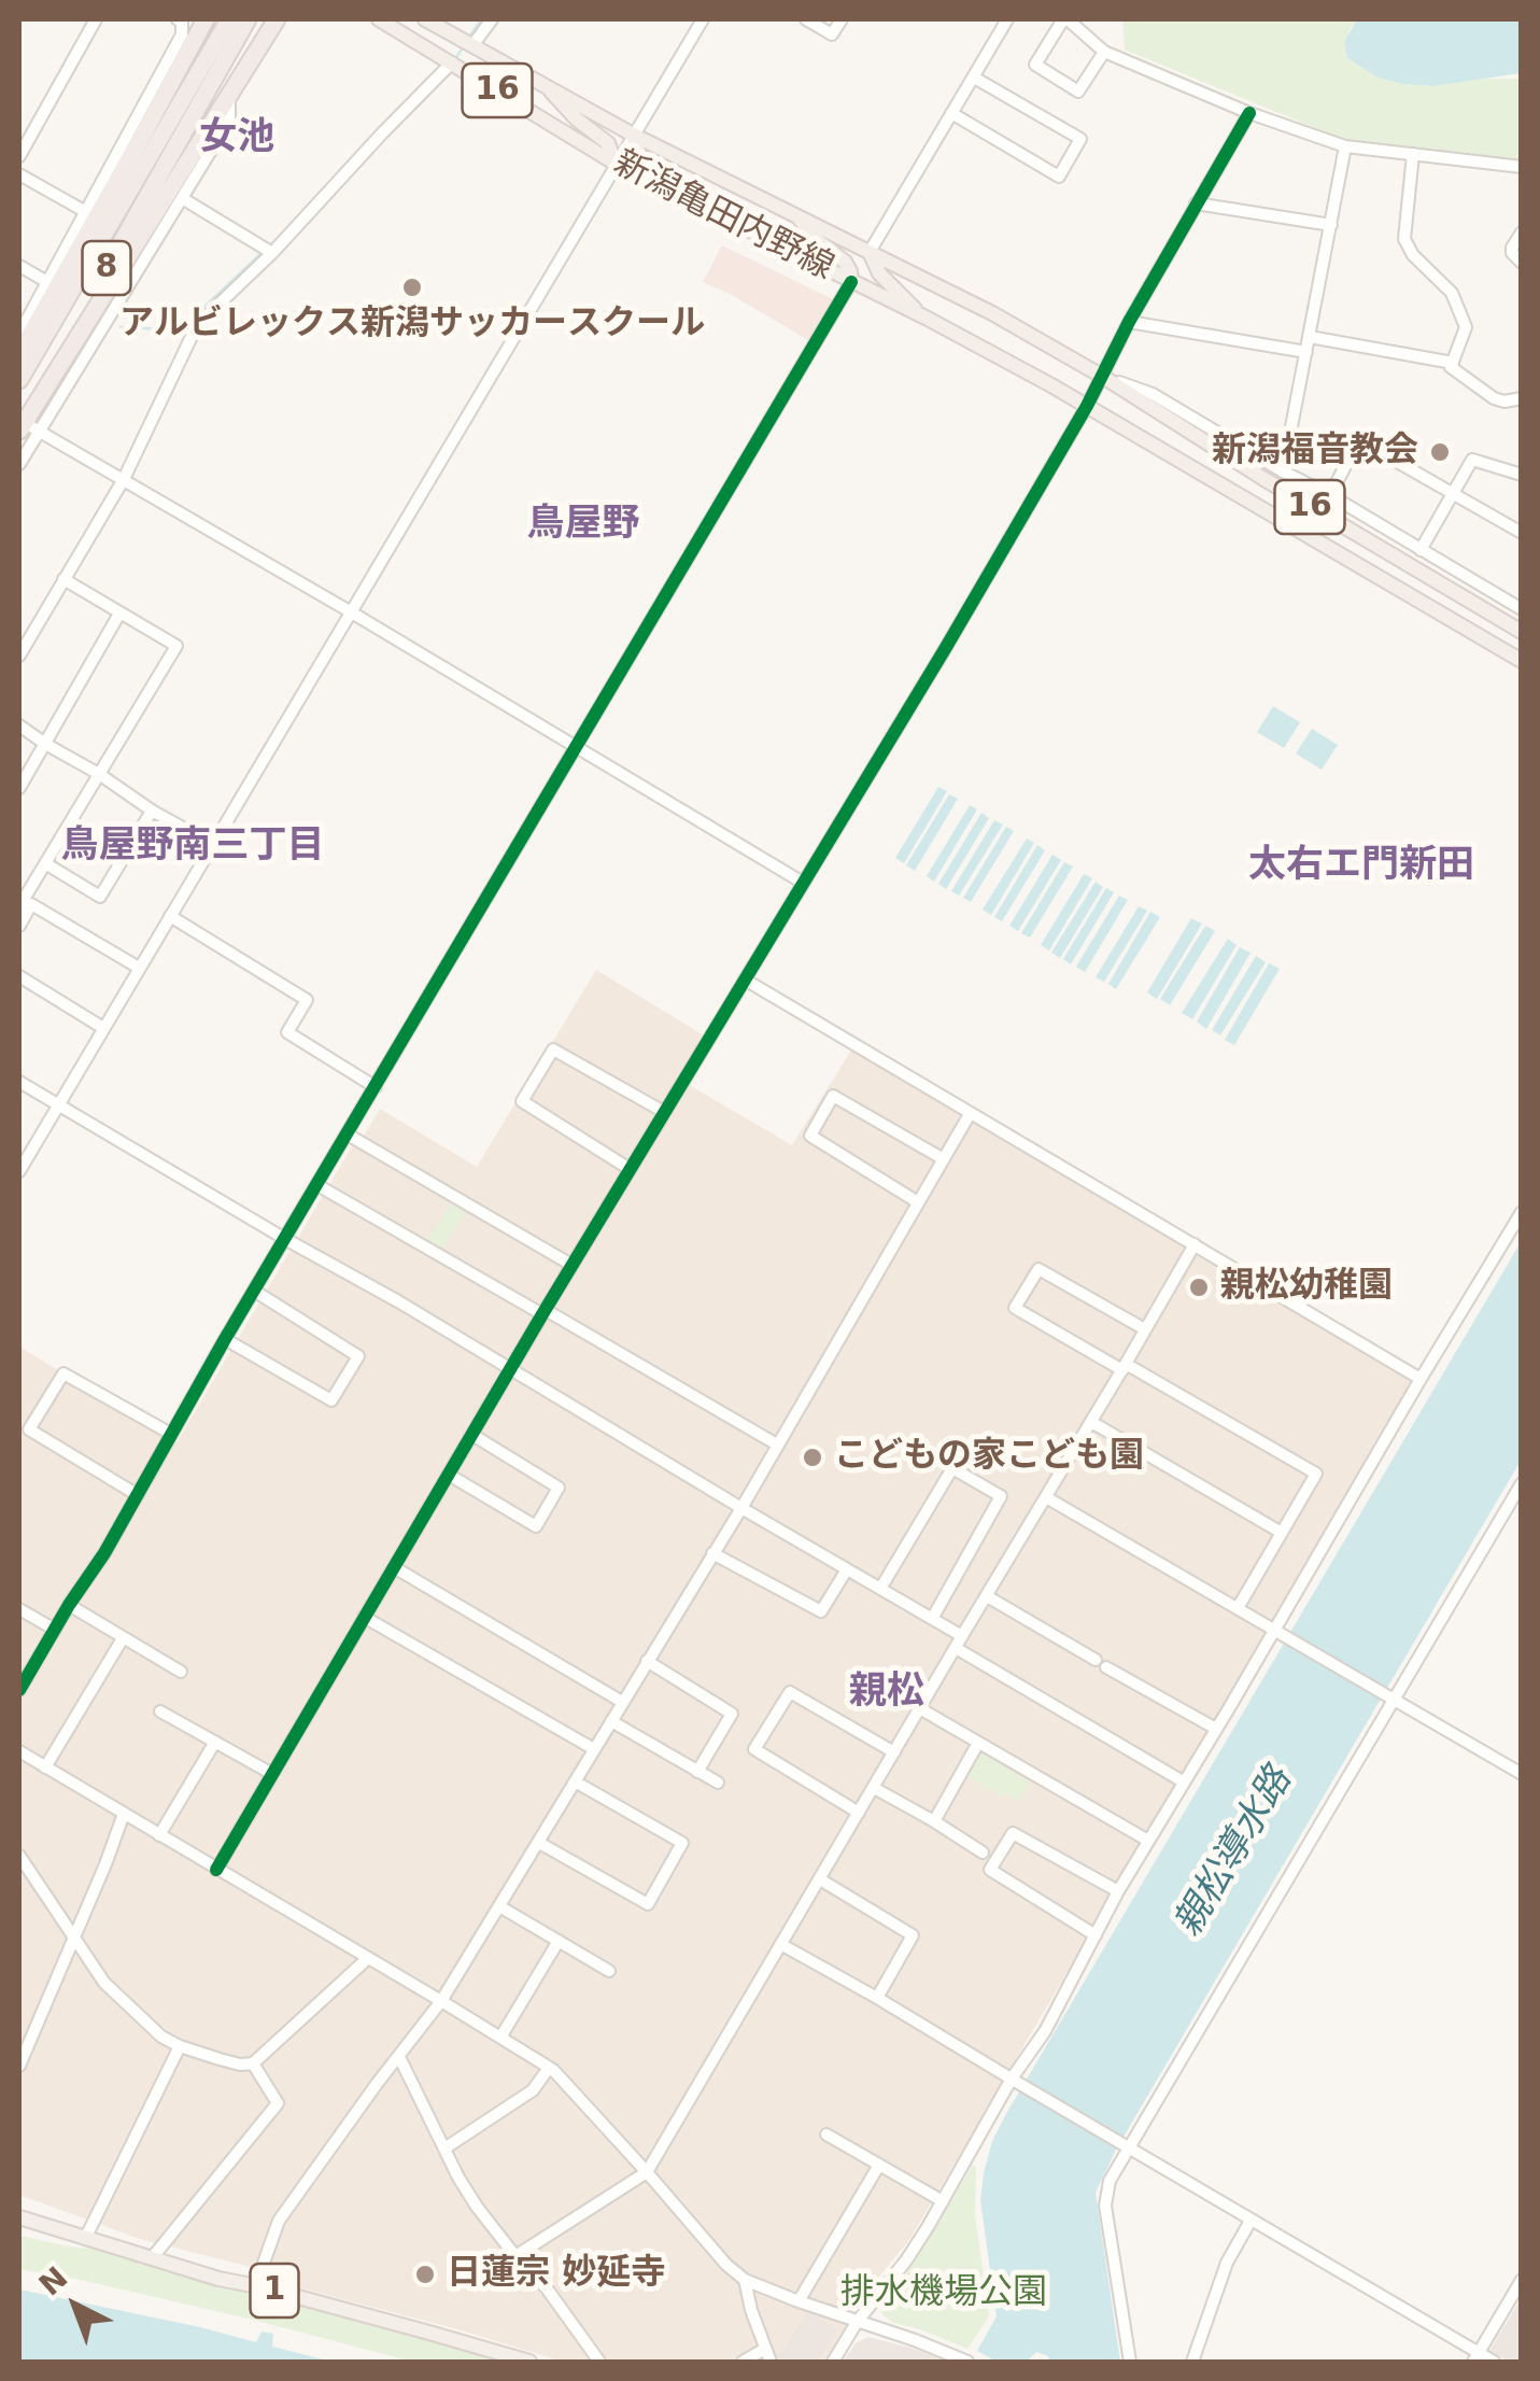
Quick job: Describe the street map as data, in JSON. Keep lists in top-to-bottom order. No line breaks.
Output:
{"streets":{"highway":["8"],"main road":["16","新潟亀田内野線","1"]},"districts":["女池","鳥屋野","鳥屋野南三丁目","太右エ門新田","親松"],"water":["親松導水路"],"parks":["排水機場公園"],"places":["アルビレックス新潟サッカースクール","新潟福音教会","親松幼稚園","こどもの家こども園","日蓮宗 妙延寺"],"north":"top left"}
